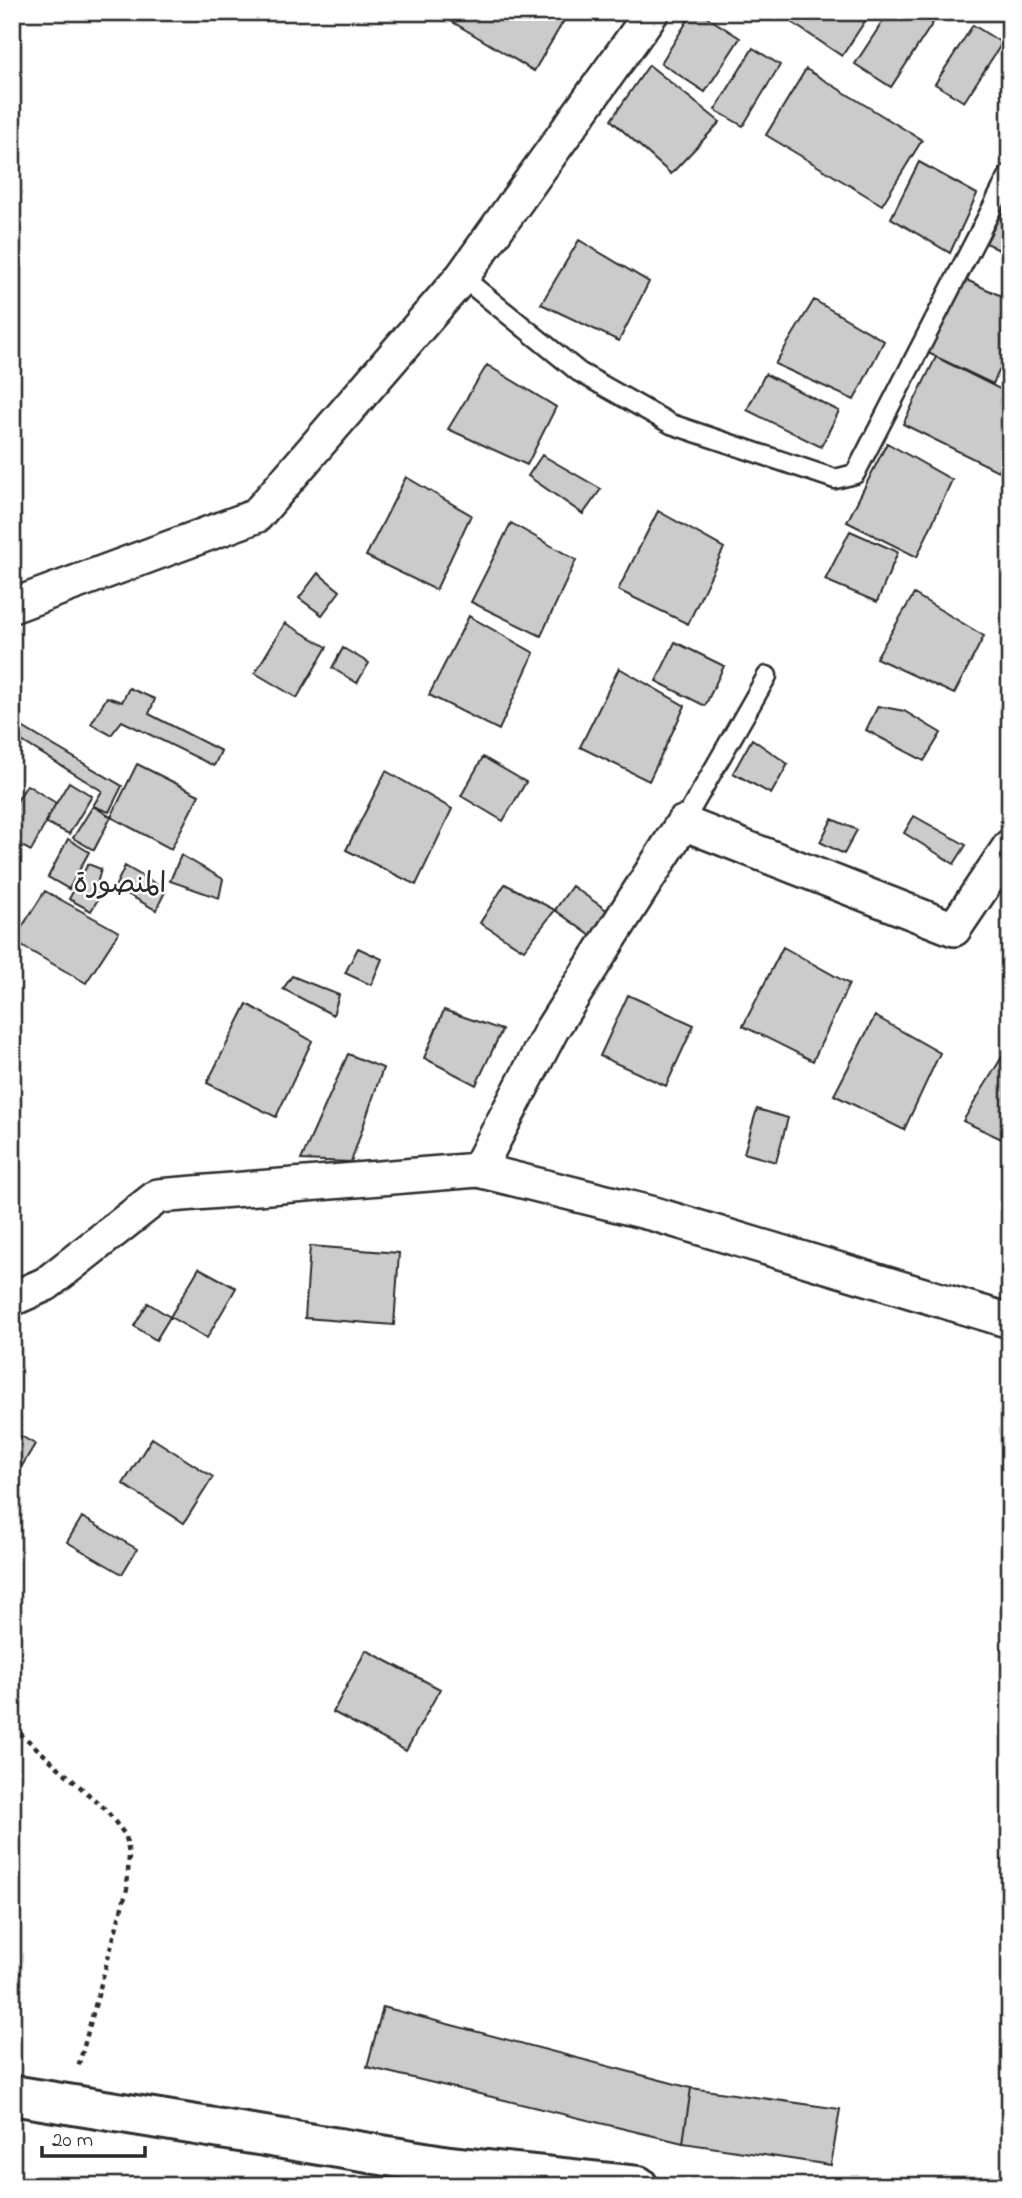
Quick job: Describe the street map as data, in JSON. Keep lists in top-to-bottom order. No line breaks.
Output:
{"districts":["المنصورة"],"scale_bar":"20 m"}
